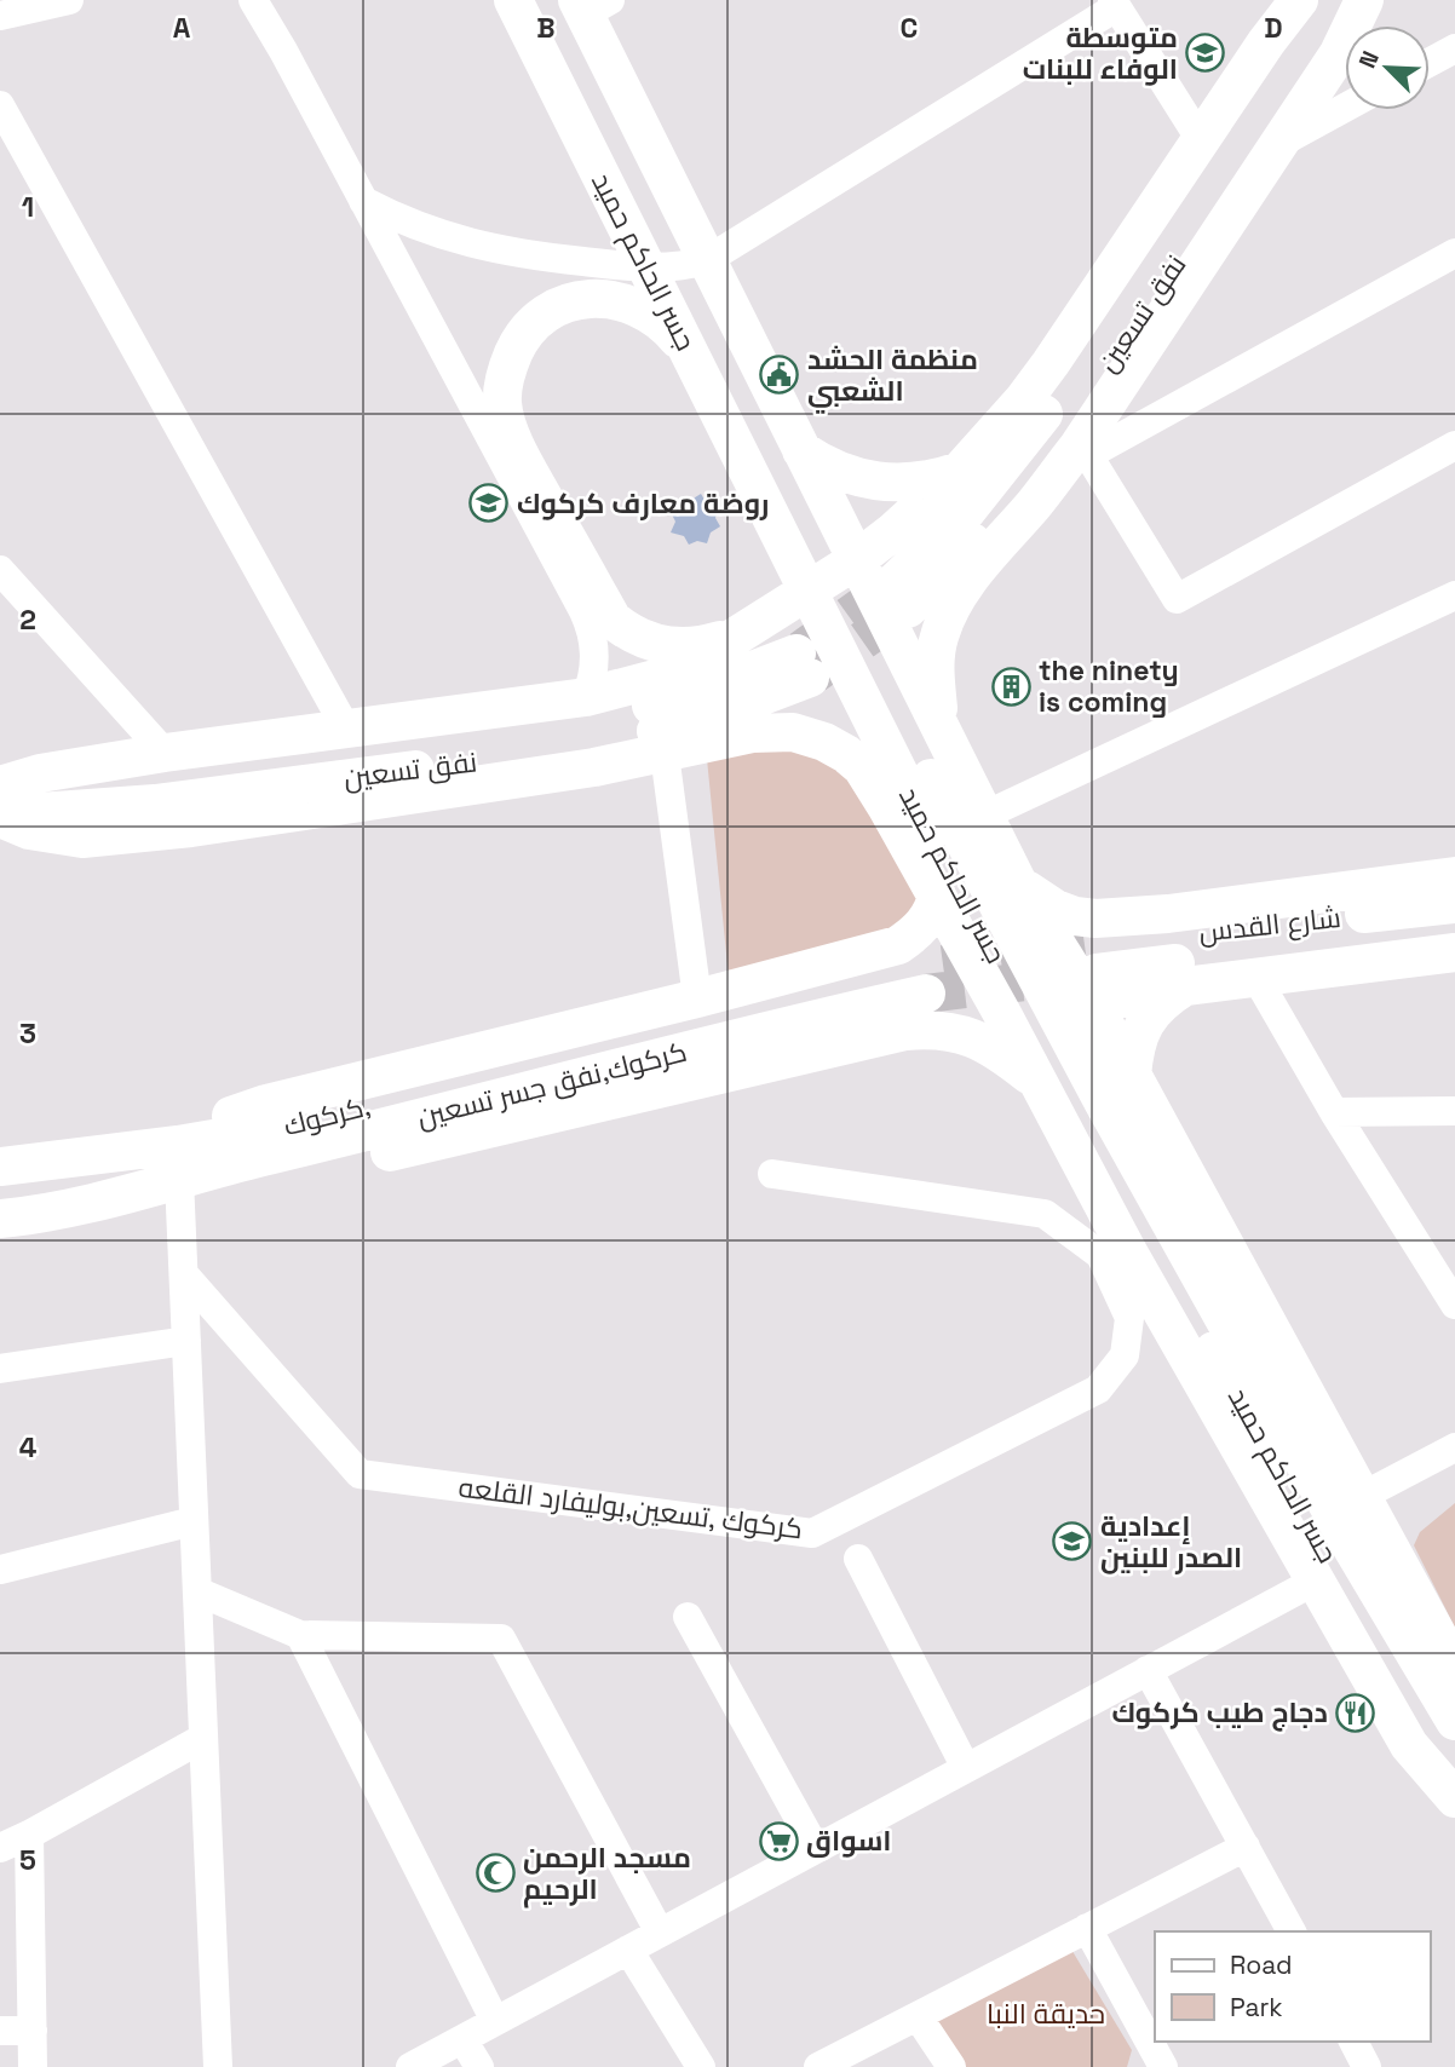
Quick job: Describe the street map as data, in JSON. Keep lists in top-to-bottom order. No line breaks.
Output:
{"streets":{"main road":["جسر الحاكم حميد","نفق تسعين","شارع القدس","كركوك,"],"street":["كركوك ,تسعين,بوليفارد القلعه"]},"parks":["حديقة النبا"],"places":{"school or university":["متوسطة الوفاء للبنات","روضة معارف كركوك","إعدادية الصدر للبنين"],"public building":["منظمة الحشد الشعبي"],"building":["the ninety is coming"],"restaurant":["دجاج طيب كركوك"],"supermarket":["اسواق"],"mosque":["مسجد الرحمن الرحيم"]},"legend":["Road","Park"],"north":"top left","grid":{"columns":["A","B","C","D"],"rows":["1","2","3","4","5"]}}
